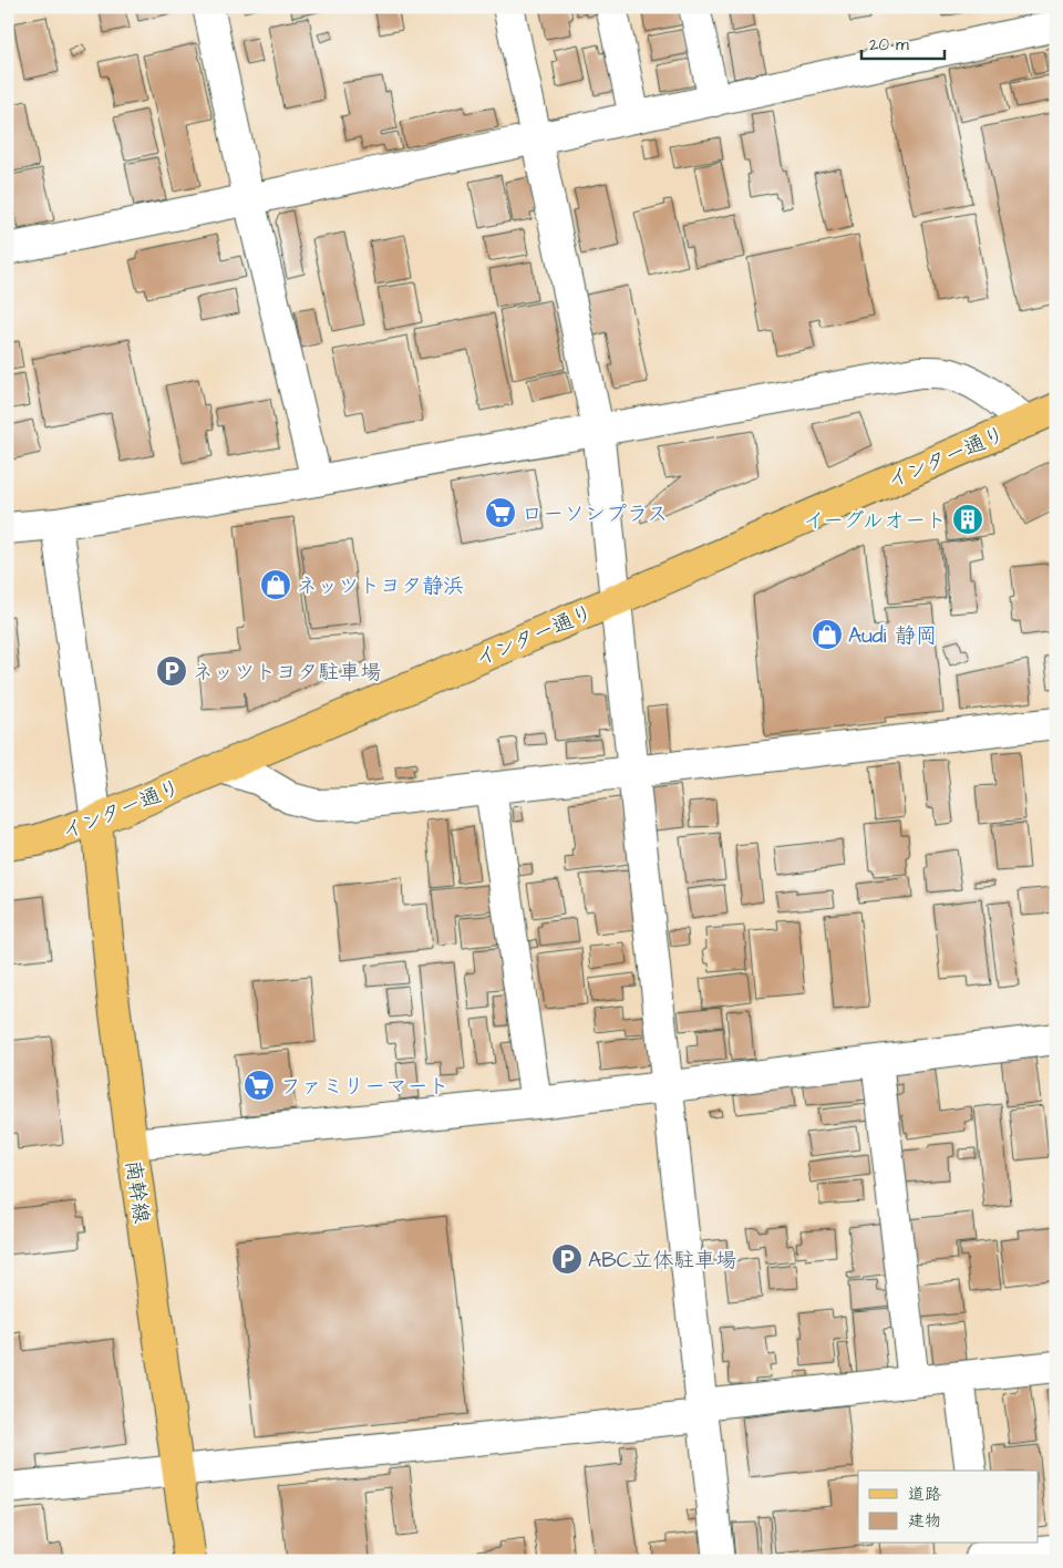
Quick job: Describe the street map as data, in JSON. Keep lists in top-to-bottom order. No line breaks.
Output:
{"streets":{"main road":["インター通り","南幹線"]},"crossings":[["インター通り","南幹線"]],"places":{"supermarket":["ローソンプラス","ファミリーマート"],"building":["イーグルオート"],"shop":["ネッツトヨタ静浜","Audi 静岡"],"parking":["ネッツトヨタ駐車場","ABC立体駐車場"]},"legend":["道路","建物"],"scale_bar":"20 m"}
